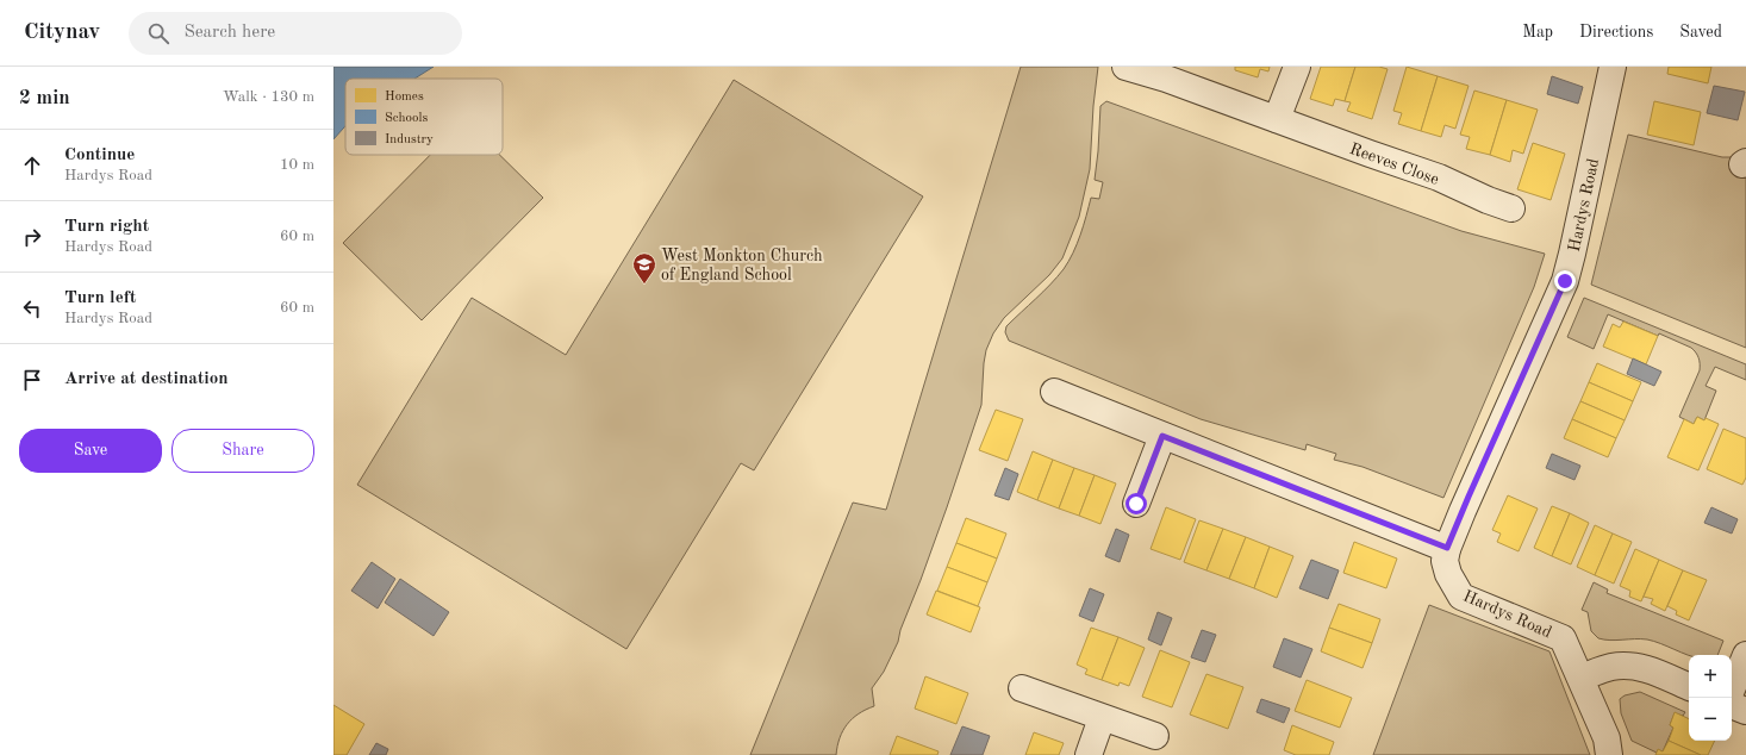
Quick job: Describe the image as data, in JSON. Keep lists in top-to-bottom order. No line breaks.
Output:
{"streets":{"street":["Reeves Close","Hardys Road"]},"places":{"school or university":["West Monkton Church of England School"]},"legend":["Homes","Schools","Industry"],"page":{"header":"Citynav","search":"Search here","nav":["Map","Directions","Saved"],"heading":["2 min","Walk · 130 m"],"list":[["Continue","Hardys Road","10 m"],["Turn right","Hardys Road","60 m"],["Turn left","Hardys Road","60 m"],"Arrive at destination"],"buttons":["Save","Share"],"map_buttons":["+","−"]}}
